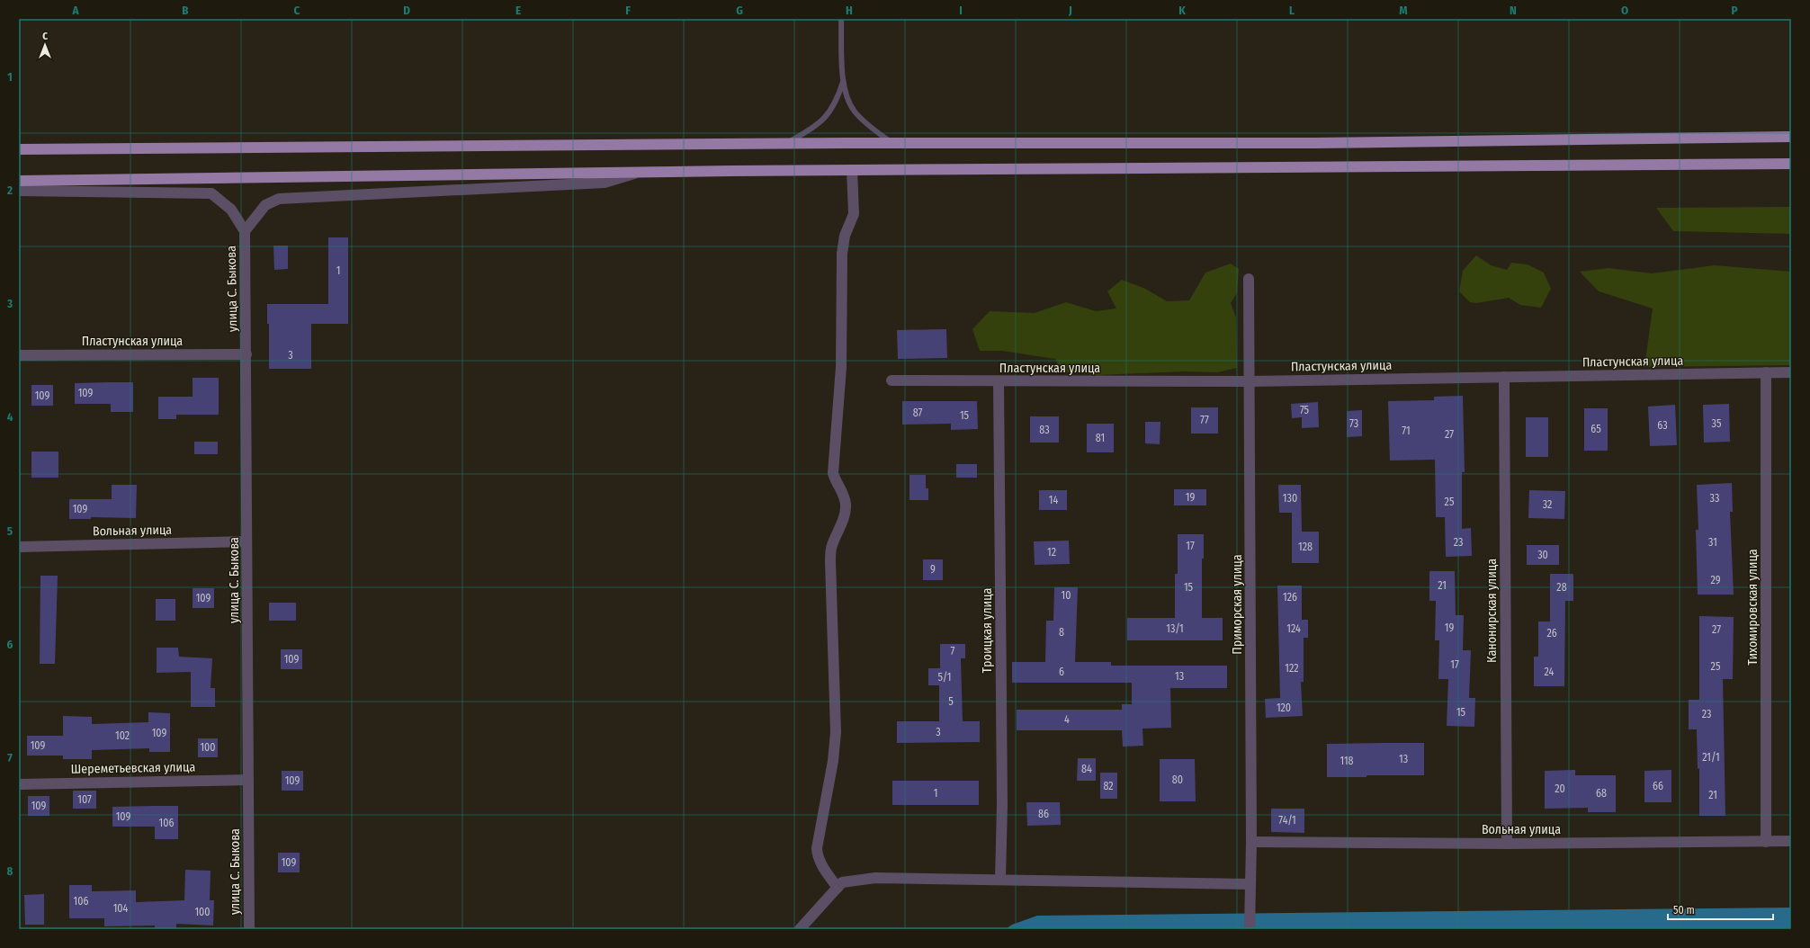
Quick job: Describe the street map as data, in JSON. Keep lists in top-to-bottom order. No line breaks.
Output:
{"streets":{"street":["улица С. Быкова","Пластунская улица","Вольная улица","Приморская улица","Тихомировская улица","Канонирская улица","Троицкая улица","Шереметьевская улица"]},"crossings":[["улица С. Быкова","Пластунская улица"],["улица С. Быкова","Вольная улица"],["улица С. Быкова","Шереметьевская улица"],["Пластунская улица","Приморская улица"],["Пластунская улица","Тихомировская улица"],["Пластунская улица","Канонирская улица"],["Пластунская улица","Троицкая улица"],["Вольная улица","Приморская улица"],["Вольная улица","Тихомировская улица"],["Вольная улица","Канонирская улица"]],"house_numbers":["1","3","109","109","75","87","15","77","73","35","63","65","83","71","27","81","19","130","33","14","25","32","109","23","31","17","128","12","30","9","29","21","15","28","10","126","109","19","13/1","124","27","8","26","7","109","17","25","122","6","24","13","5/1","5","120","15","23","4","3","109","102","109","100","21/1","13","118","84","80","109","82","66","20","1","68","21","107","109","86","109","74/1","106","109","106","104","100"],"scale_bar":"50 m","north":"top","grid":{"columns":["A","B","C","D","E","F","G","H","I","J","K","L","M","N","O","P"],"rows":["1","2","3","4","5","6","7","8"]}}
